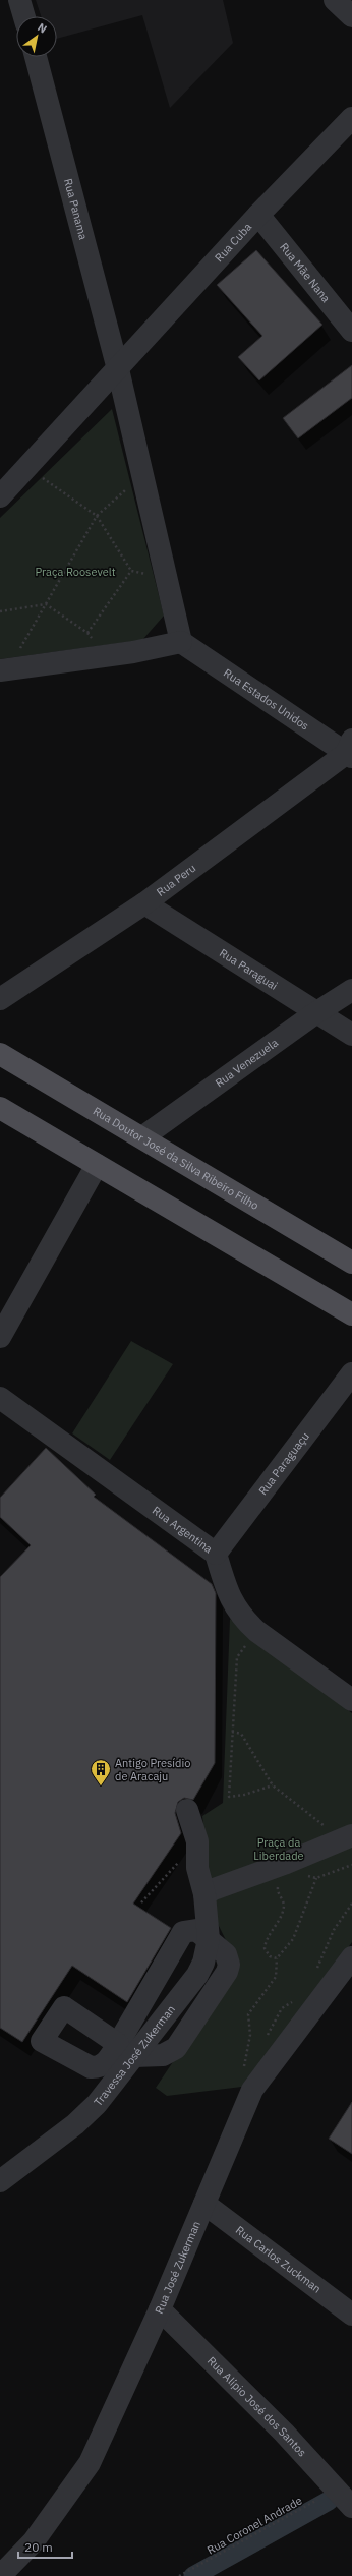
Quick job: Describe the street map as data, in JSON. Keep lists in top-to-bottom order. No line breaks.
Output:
{"streets":{"main road":["Rua Doutor José da Silva Ribeiro Filho"],"street":["Rua Panama","Rua Cuba","Rua Mãe Nana","Rua Estados Unidos","Rua Peru","Rua Paraguai","Rua Venezuela","Rua Paraguaçu","Rua Argentina","Travessa José Zukerman","Rua Carlos Zuckman","Rua José Zukerman","Rua Alípio José dos Santos"],"path":["Rua Coronel Andrade"]},"crossings":[["Rua Panama","Rua Cuba"],["Rua Panama","Rua Estados Unidos"],["Rua Cuba","Rua Mãe Nana"],["Rua Estados Unidos","Rua Peru"],["Rua Peru","Rua Paraguai"],["Rua Paraguai","Rua Venezuela"],["Rua Venezuela","Rua Doutor José da Silva Ribeiro Filho"],["Rua Paraguaçu","Rua Argentina"],["Rua Carlos Zuckman","Rua José Zukerman"],["Rua José Zukerman","Rua Alípio José dos Santos"],["Rua Alípio José dos Santos","Rua Coronel Andrade"]],"parks":["Praça Roosevelt","Praça da Liberdade"],"places":{"building":["Antigo Presídio de Aracaju"]},"scale_bar":"20 m","north":"top right"}
